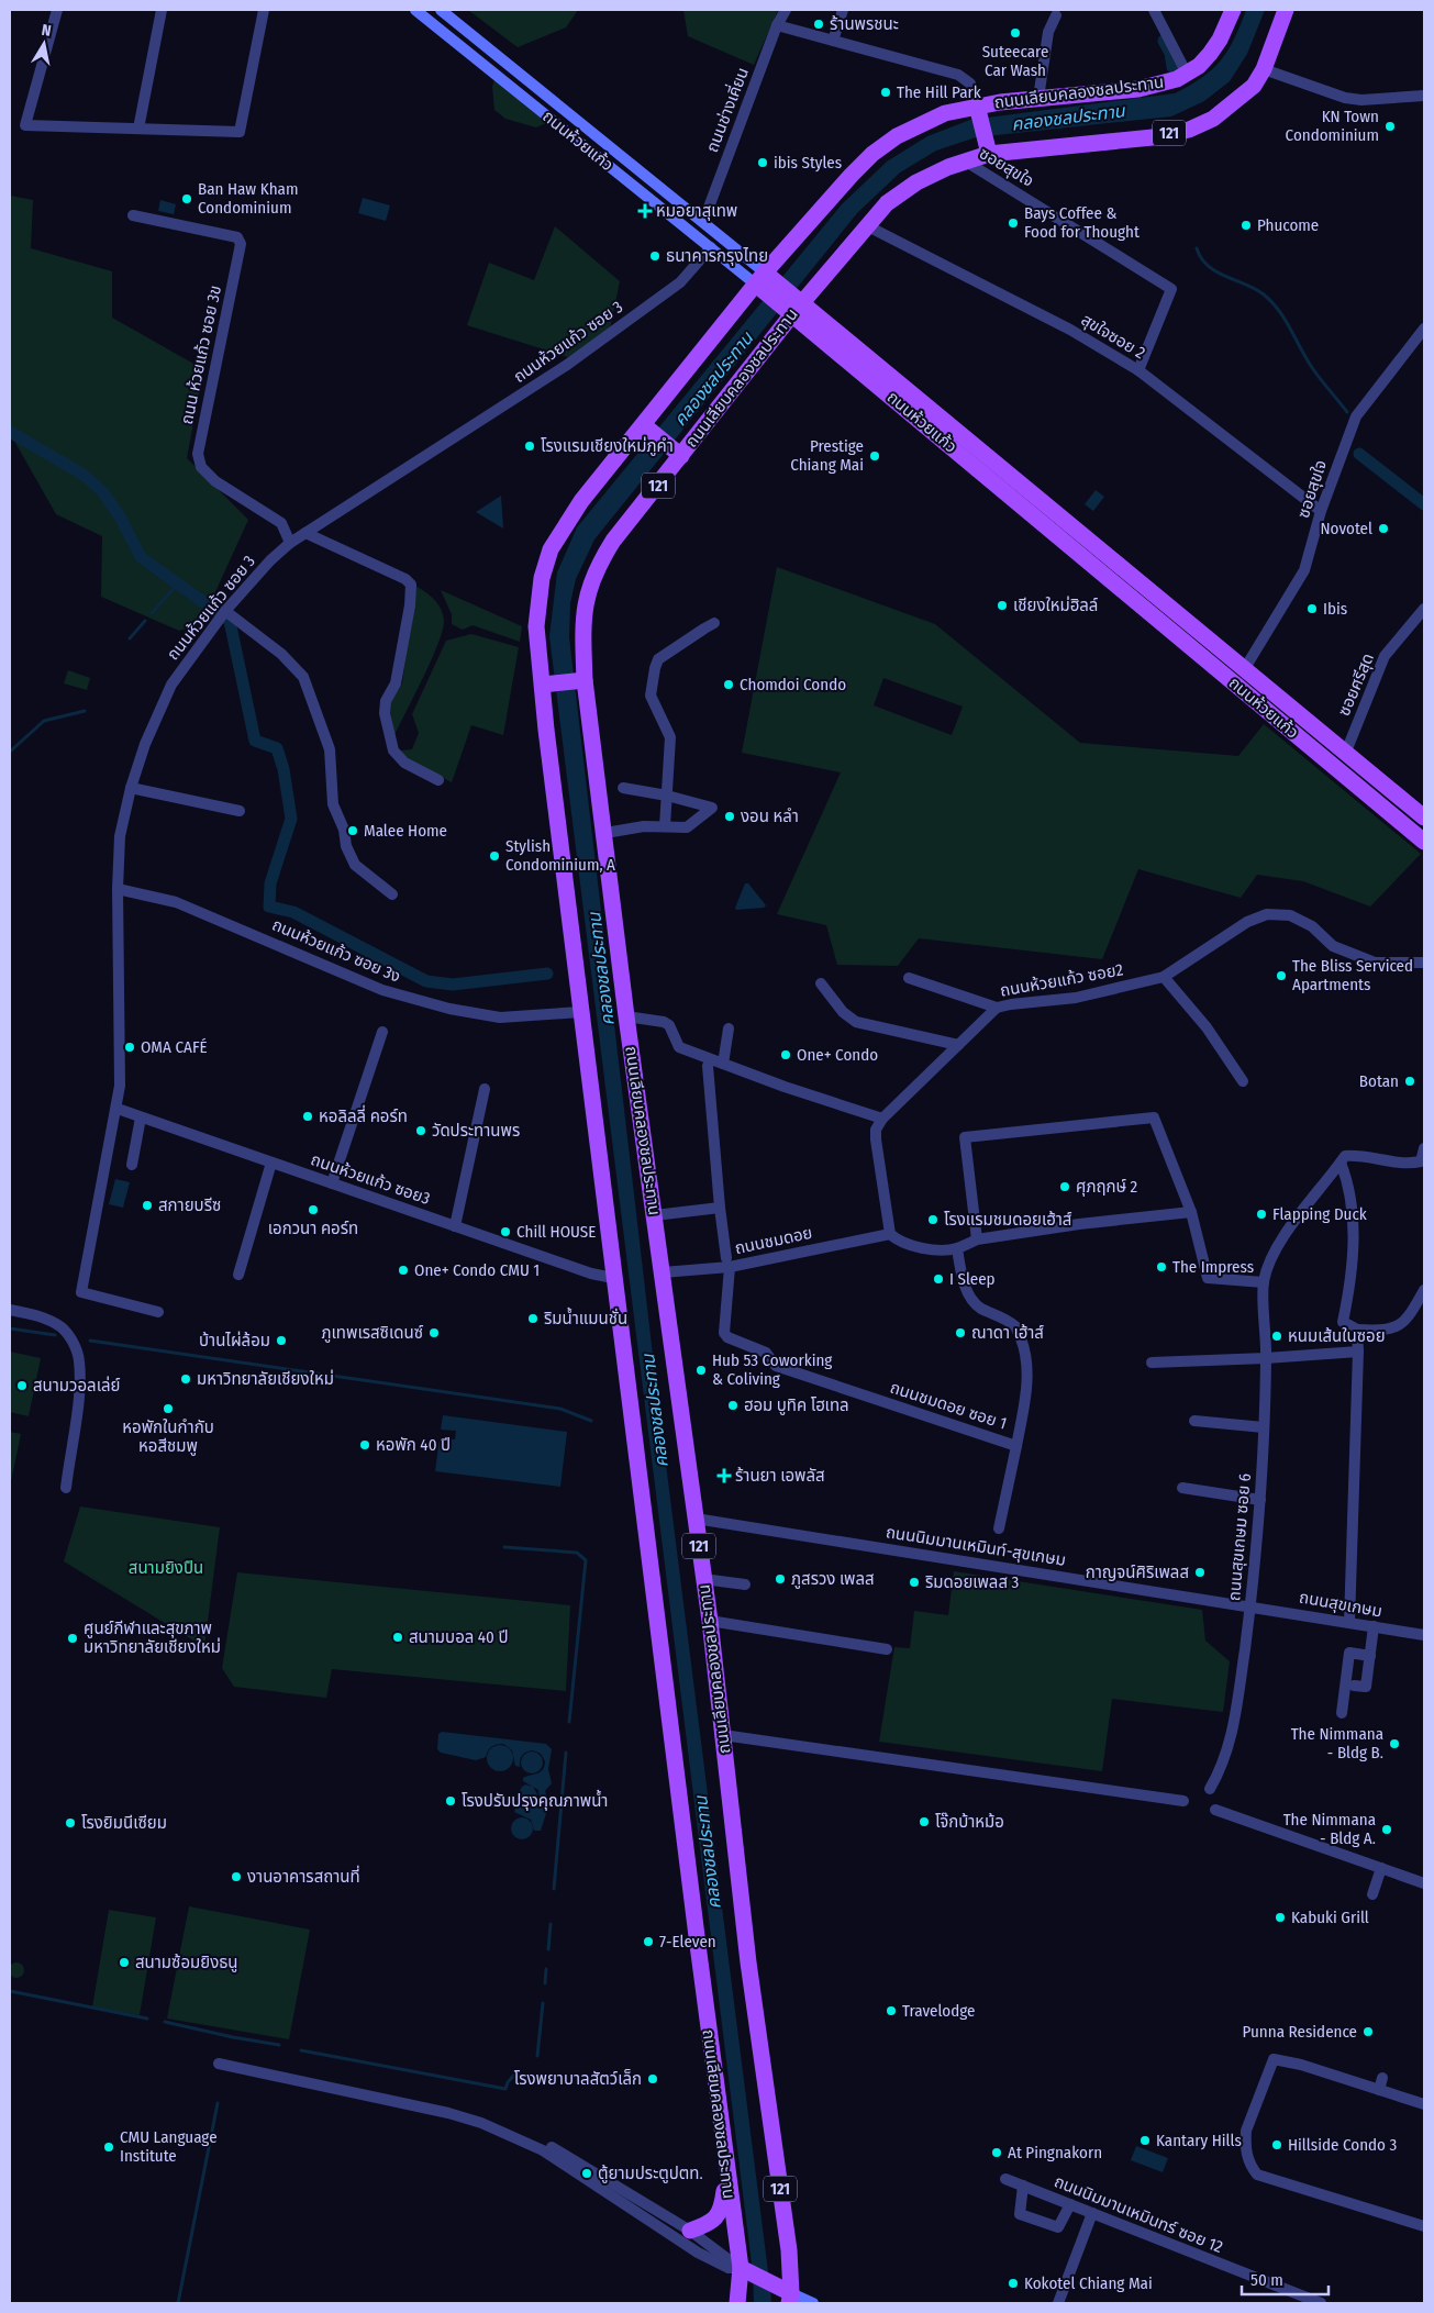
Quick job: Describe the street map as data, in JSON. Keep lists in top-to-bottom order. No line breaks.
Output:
{"streets":{"main road":["ถนนเลียบคลองชลประทาน","121","ถนนห้วยแก้ว"],"street":["ถนนช่างเคี่ยน","ซอยสุขใจ","สุขใจซอย 2","ถนนห้วยแก้ว ซอย 3","ถนน ห้วยแก้ว ซอย 3ข","ซอยศรีสุด","ถนนห้วยแก้ว ซอย 3ง","ถนนห้วยแก้ว ซอย2","ถนนห้วยแก้ว ซอย3","ถนนชมดอย","ถนนชมดอย ซอย 1","ถนนสุขเกษม ซอย 6","ถนนนิมมานเหมินท์-สุขเกษม","ถนนสุขเกษม","ถนนนิมมานเหมินทร์ ซอย 12"]},"crossings":[["ถนนเลียบคลองชลประทาน","ถนนห้วยแก้ว"],["ถนนเลียบคลองชลประทาน","ซอยสุขใจ"],["ถนนเลียบคลองชลประทาน","สุขใจซอย 2"],["ถนนเลียบคลองชลประทาน","ถนนห้วยแก้ว ซอย 3ง"],["ถนนเลียบคลองชลประทาน","ถนนห้วยแก้ว ซอย3"],["ถนนเลียบคลองชลประทาน","ถนนชมดอย"],["ถนนเลียบคลองชลประทาน","ถนนนิมมานเหมินท์-สุขเกษม"],["ถนนช่างเคี่ยน","ถนนห้วยแก้ว"],["ถนนห้วยแก้ว","ซอยสุขใจ"],["ถนนห้วยแก้ว","ถนนห้วยแก้ว ซอย 3"],["ถนนห้วยแก้ว","ซอยศรีสุด"],["ซอยสุขใจ","สุขใจซอย 2"],["ถนนห้วยแก้ว ซอย 3","ถนน ห้วยแก้ว ซอย 3ข"],["ถนนห้วยแก้ว ซอย 3","ถนนห้วยแก้ว ซอย 3ง"],["ถนนห้วยแก้ว ซอย 3","ถนนห้วยแก้ว ซอย3"],["ถนนชมดอย","ถนนชมดอย ซอย 1"],["ถนนสุขเกษม ซอย 6","ถนนนิมมานเหมินท์-สุขเกษม"],["ถนนสุขเกษม ซอย 6","ถนนสุขเกษม"],["ถนนนิมมานเหมินท์-สุขเกษม","ถนนสุขเกษม"]],"water":["คลองชลประทาน"],"parks":["สนามยิงปืน"],"places":{"other":["ร้านพรชนะ","Suteecare Car Wash","The Hill Park","KN Town Condominium","ibis Styles","Ban Haw Kham Condominium","Bays Coffee & Food for Thought","Phucome","ธนาคารกรุงไทย","โรงแรมเชียงใหม่ภูคำ","Prestige Chiang Mai","Novotel","เชียงใหม่ฮิลล์","Ibis","Chomdoi Condo","งอน หลำ","Malee Home","Stylish Condominium, A","The Bliss Serviced Apartments","OMA CAFÉ","One+ Condo","Botan","หอลิลลี่ คอร์ท","วัดประทานพร","ศุภฤกษ์ 2","สกายบรีซ","เอกวนา คอร์ท","Flapping Duck","โรงแรมชมดอยเฮ้าส์","Chill HOUSE","The Impress","One+ Condo CMU 1","I Sleep","ริมน้ำแมนชั่น","ภูเทพเรสซิเดนซ์","ณาดา เฮ้าส์","หนมเส้นในซอย","บ้านไผ่ล้อม","Hub 53 Coworking & Coliving","มหาวิทยาลัยเชียงใหม่","สนามวอลเล่ย์","ฮอม บูทิค โฮเทล","หอพักในกำกับ หอสีชมพู","หอพัก 40 ปี","กาญจน์ศิริเพลส","ภูสรวง เพลส","ริมดอยเพลส 3","สนามบอล 40 ปี","ศูนย์กีฬาและสุขภาพ มหาวิทยาลัยเชียงใหม่","The Nimmana - Bldg B.","โรงปรับปรุงคุณภาพน้ำ","โจ๊กบ้าหม้อ","โรงยิมนีเซียม","The Nimmana - Bldg A.","งานอาคารสถานที่","Kabuki Grill","7-Eleven","สนามซ้อมยิงธนู","Travelodge","Punna Residence","โรงพยาบาลสัตว์เล็ก","Kantary Hills","Hillside Condo 3","CMU Language Institute","At Pingnakorn","ตู้ยามประตูปตท.","Kokotel Chiang Mai"],"health":["หมอยาสุเทพ","ร้านยา เอพลัส"]},"scale_bar":"50 m","north":"top"}
